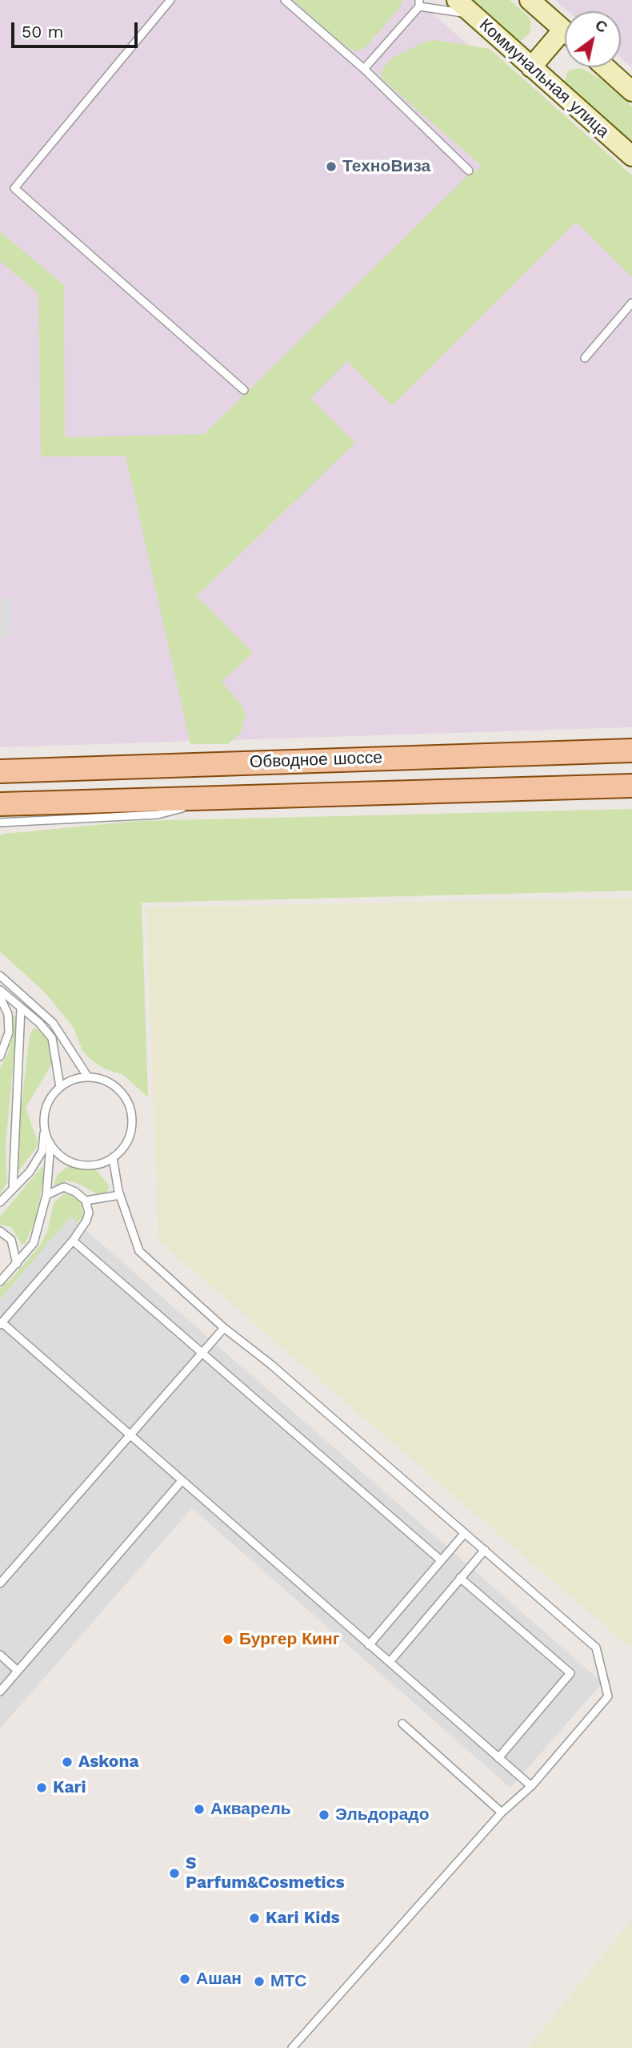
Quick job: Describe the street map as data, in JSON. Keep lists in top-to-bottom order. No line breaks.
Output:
{"streets":{"main road":["Коммунальная улица","Обводное шоссе"]},"places":["ТехноВиза","Бургер Кинг","Askona","Kari","Акварель","Эльдорадо","S Parfum&Cosmetics","Kari Kids","Ашан","МТС"],"scale_bar":"50 m","north":"top right"}
